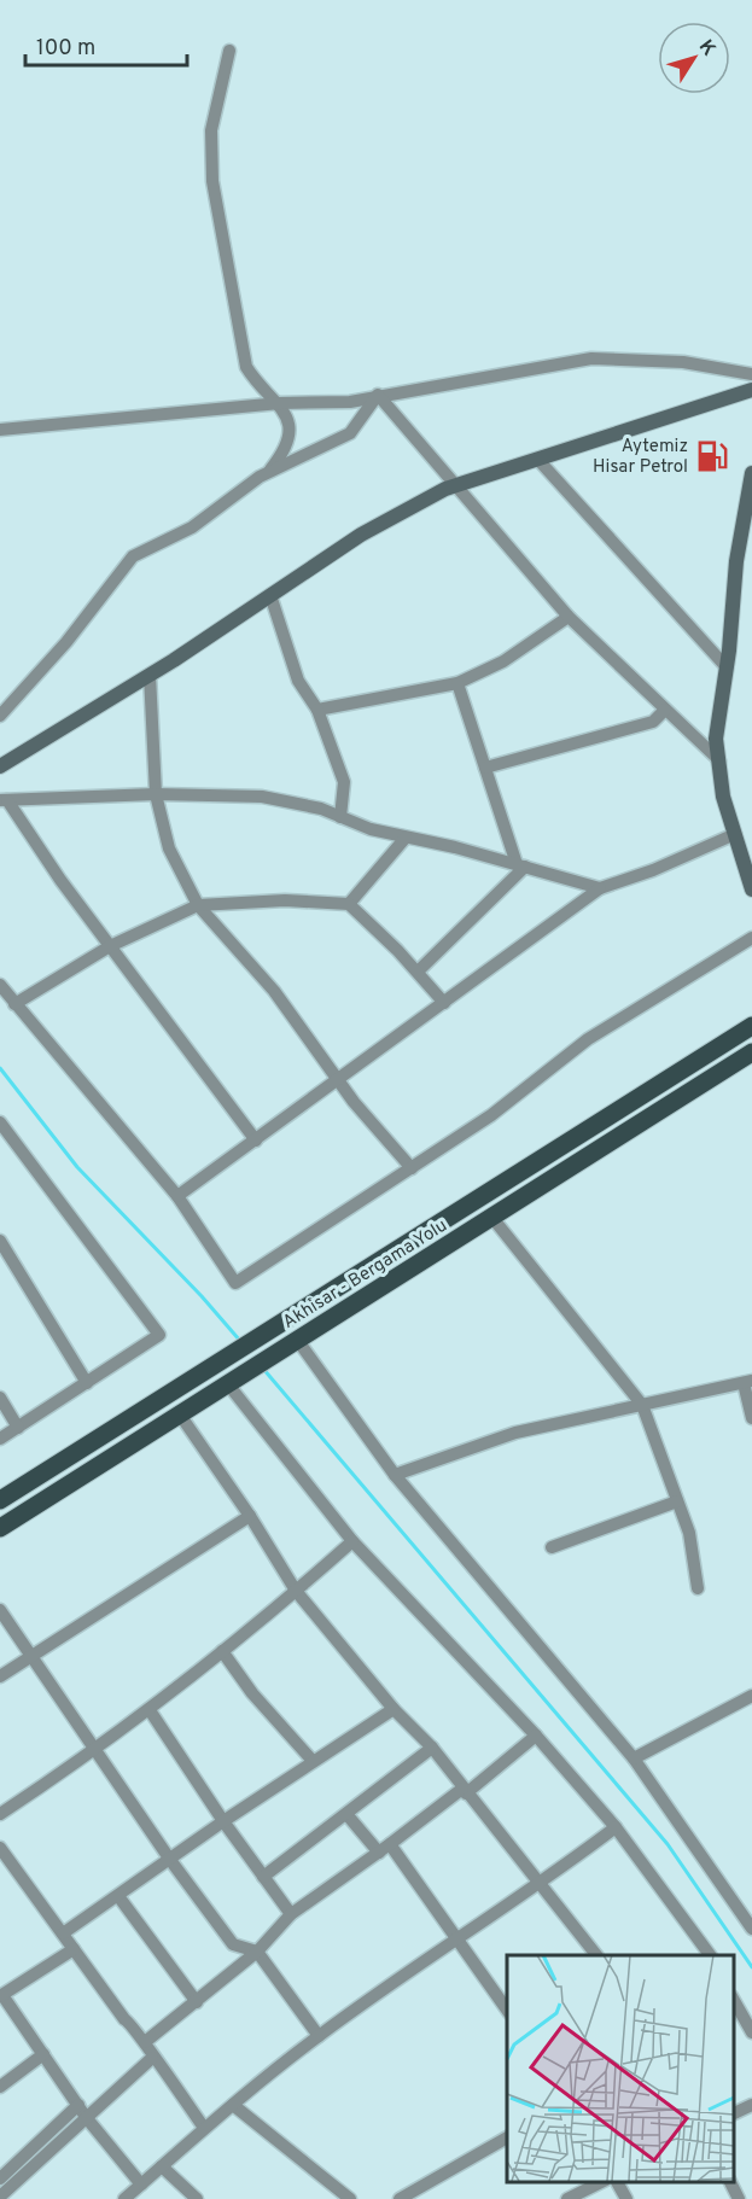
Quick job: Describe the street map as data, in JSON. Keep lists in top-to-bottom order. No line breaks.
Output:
{"streets":{"main road":["Akhisar - Bergama Yolu"]},"places":{"fuel station":["Aytemiz Hisar Petrol"]},"scale_bar":"100 m","north":"top right"}
